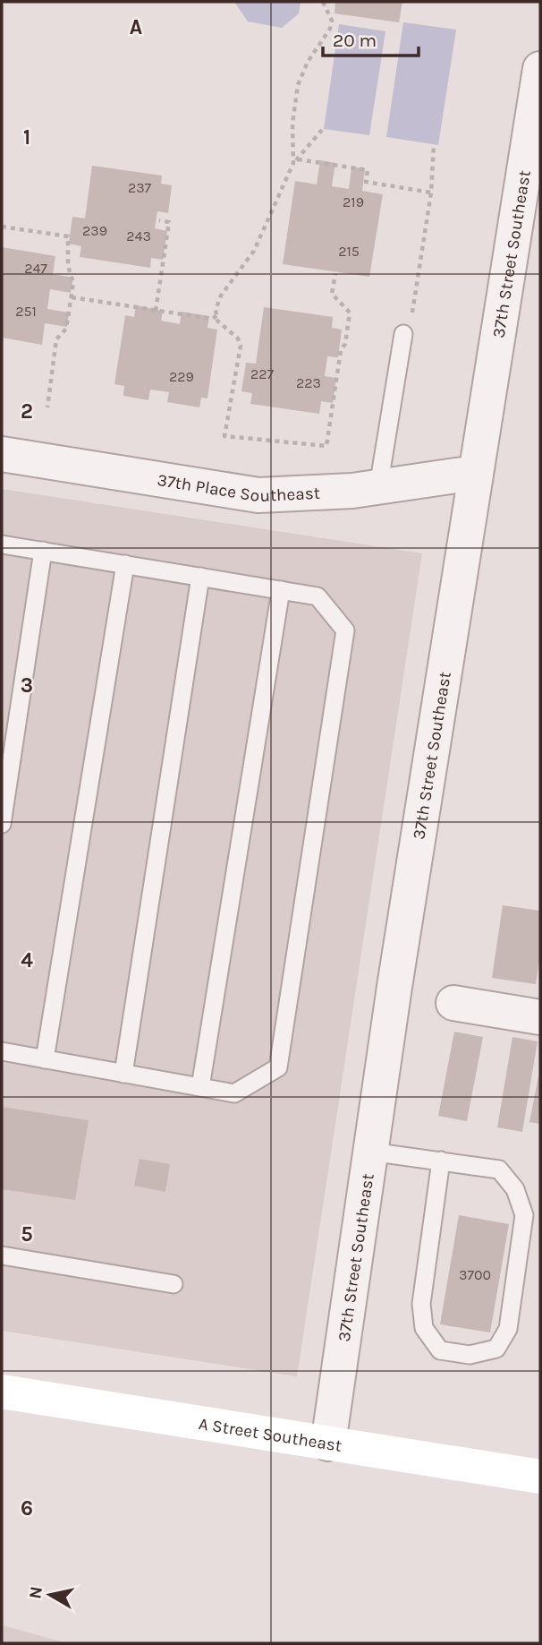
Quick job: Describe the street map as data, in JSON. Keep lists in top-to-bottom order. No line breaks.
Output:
{"streets":{"main road":["A Street Southeast"],"street":["37th Street Southeast","37th Place Southeast"]},"crossings":[["37th Street Southeast","37th Place Southeast"],["37th Street Southeast","A Street Southeast"]],"house_numbers":["237","219","239","243","215","247","251","227","229","223","3700"],"scale_bar":"20 m","north":"left","grid":{"columns":["A"],"rows":["1","2","3","4","5","6"]}}
